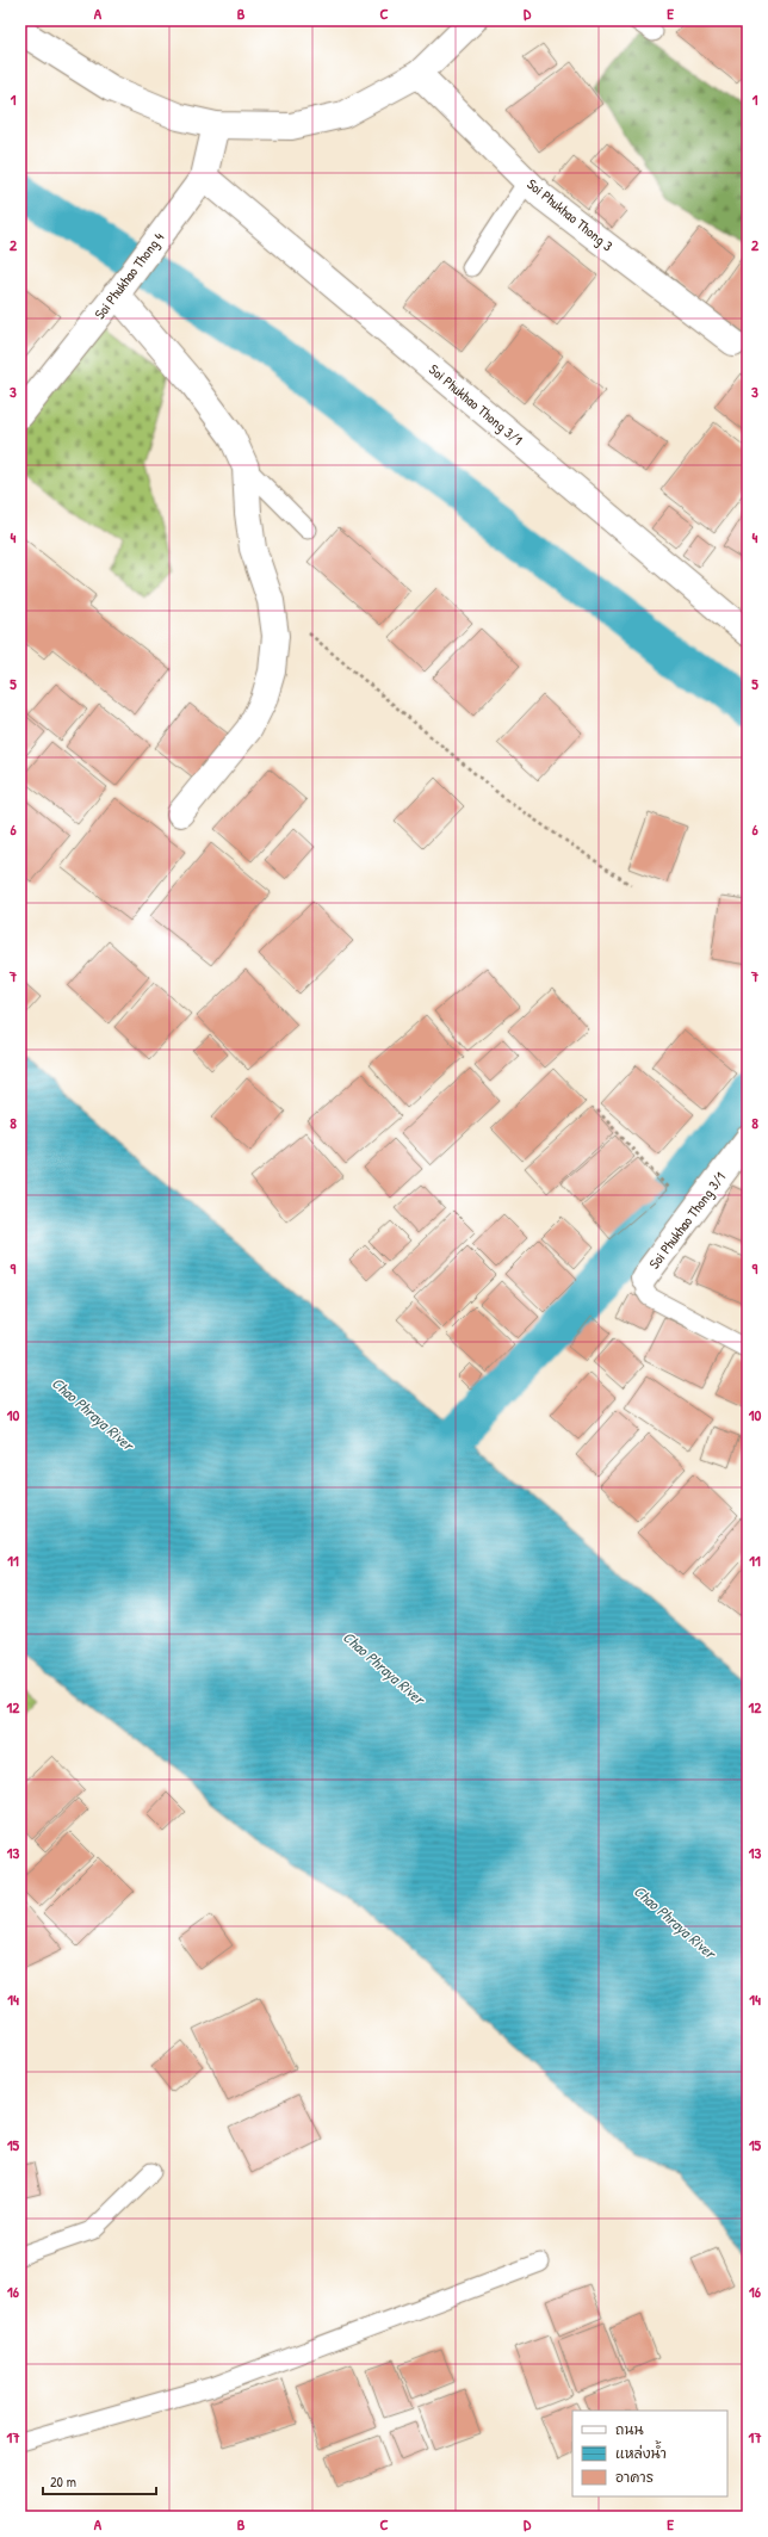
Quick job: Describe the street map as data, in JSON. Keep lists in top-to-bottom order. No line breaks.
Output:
{"streets":{"street":["Soi Phukhao Thong 3","Soi Phukhao Thong 4","Soi Phukhao Thong 3/1"]},"crossings":[["Soi Phukhao Thong 4","Soi Phukhao Thong 3/1"]],"water":["Chao Phraya River"],"legend":["ถนน","แหล่งน้ำ","อาคาร"],"scale_bar":"20 m","grid":{"columns":["A","B","C","D","E"],"rows":["1","2","3","4","5","6","7","8","9","10","11","12","13","14","15","16","17"]}}
